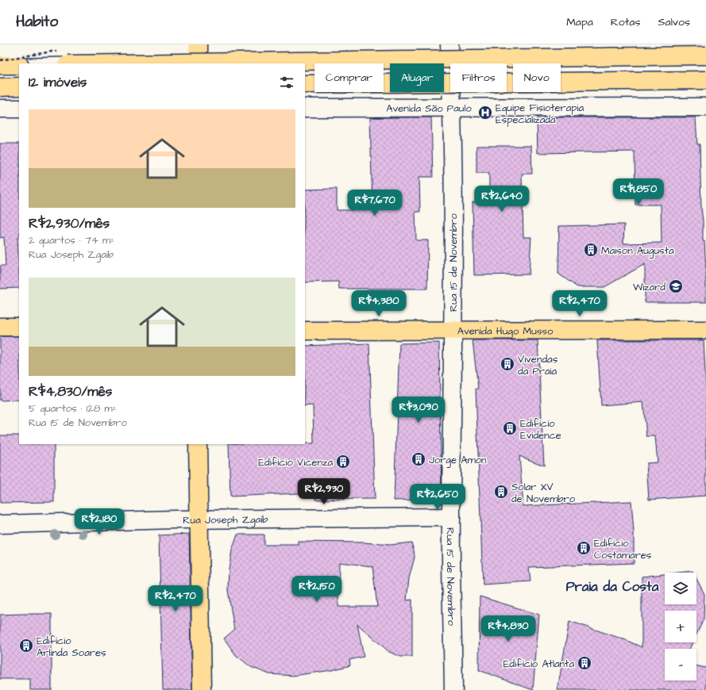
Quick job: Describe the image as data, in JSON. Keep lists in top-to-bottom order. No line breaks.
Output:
{"streets":{"main road":["Avenida Hugo Musso"],"street":["Avenida São Paulo","Rua 15 de Novembro","Rua Joseph Zgaib"]},"crossings":[["Avenida São Paulo","Rua 15 de Novembro"],["Rua 15 de Novembro","Avenida Hugo Musso"],["Rua 15 de Novembro","Rua Joseph Zgaib"]],"districts":["Praia da Costa"],"places":{"hospital":["Equipe Fisioterapia Especializada"],"building":["Maison Augusta","Vivendas da Praia","Edifício Evidence","Jorge Amon","Edifício Vicenza","Solar XV de Novembro","Edifício Costamares","Edifício Arlinda Soares","Edifício Atlanta"],"school or university":["Wizard"]},"page":{"header":"Habito","nav":["Mapa","Rotas","Salvos"],"chip":["Comprar","Alugar","Filtros","Novo"],"heading":"12 imóveis","list":[{"name":"R$2,930/mês","note":"2 quartos · 74 m² · Rua Joseph Zgaib"},{"name":"R$4,830/mês","note":"5 quartos · 128 m² · Rua 15 de Novembro"}],"price":["R$1,850","R$2,640","R$7,670","R$4,380","R$2,470","R$3,090","R$2,930","R$2,650","R$2,180","R$2,150","R$2,470","R$4,830"],"map_buttons":["+","−"]}}
